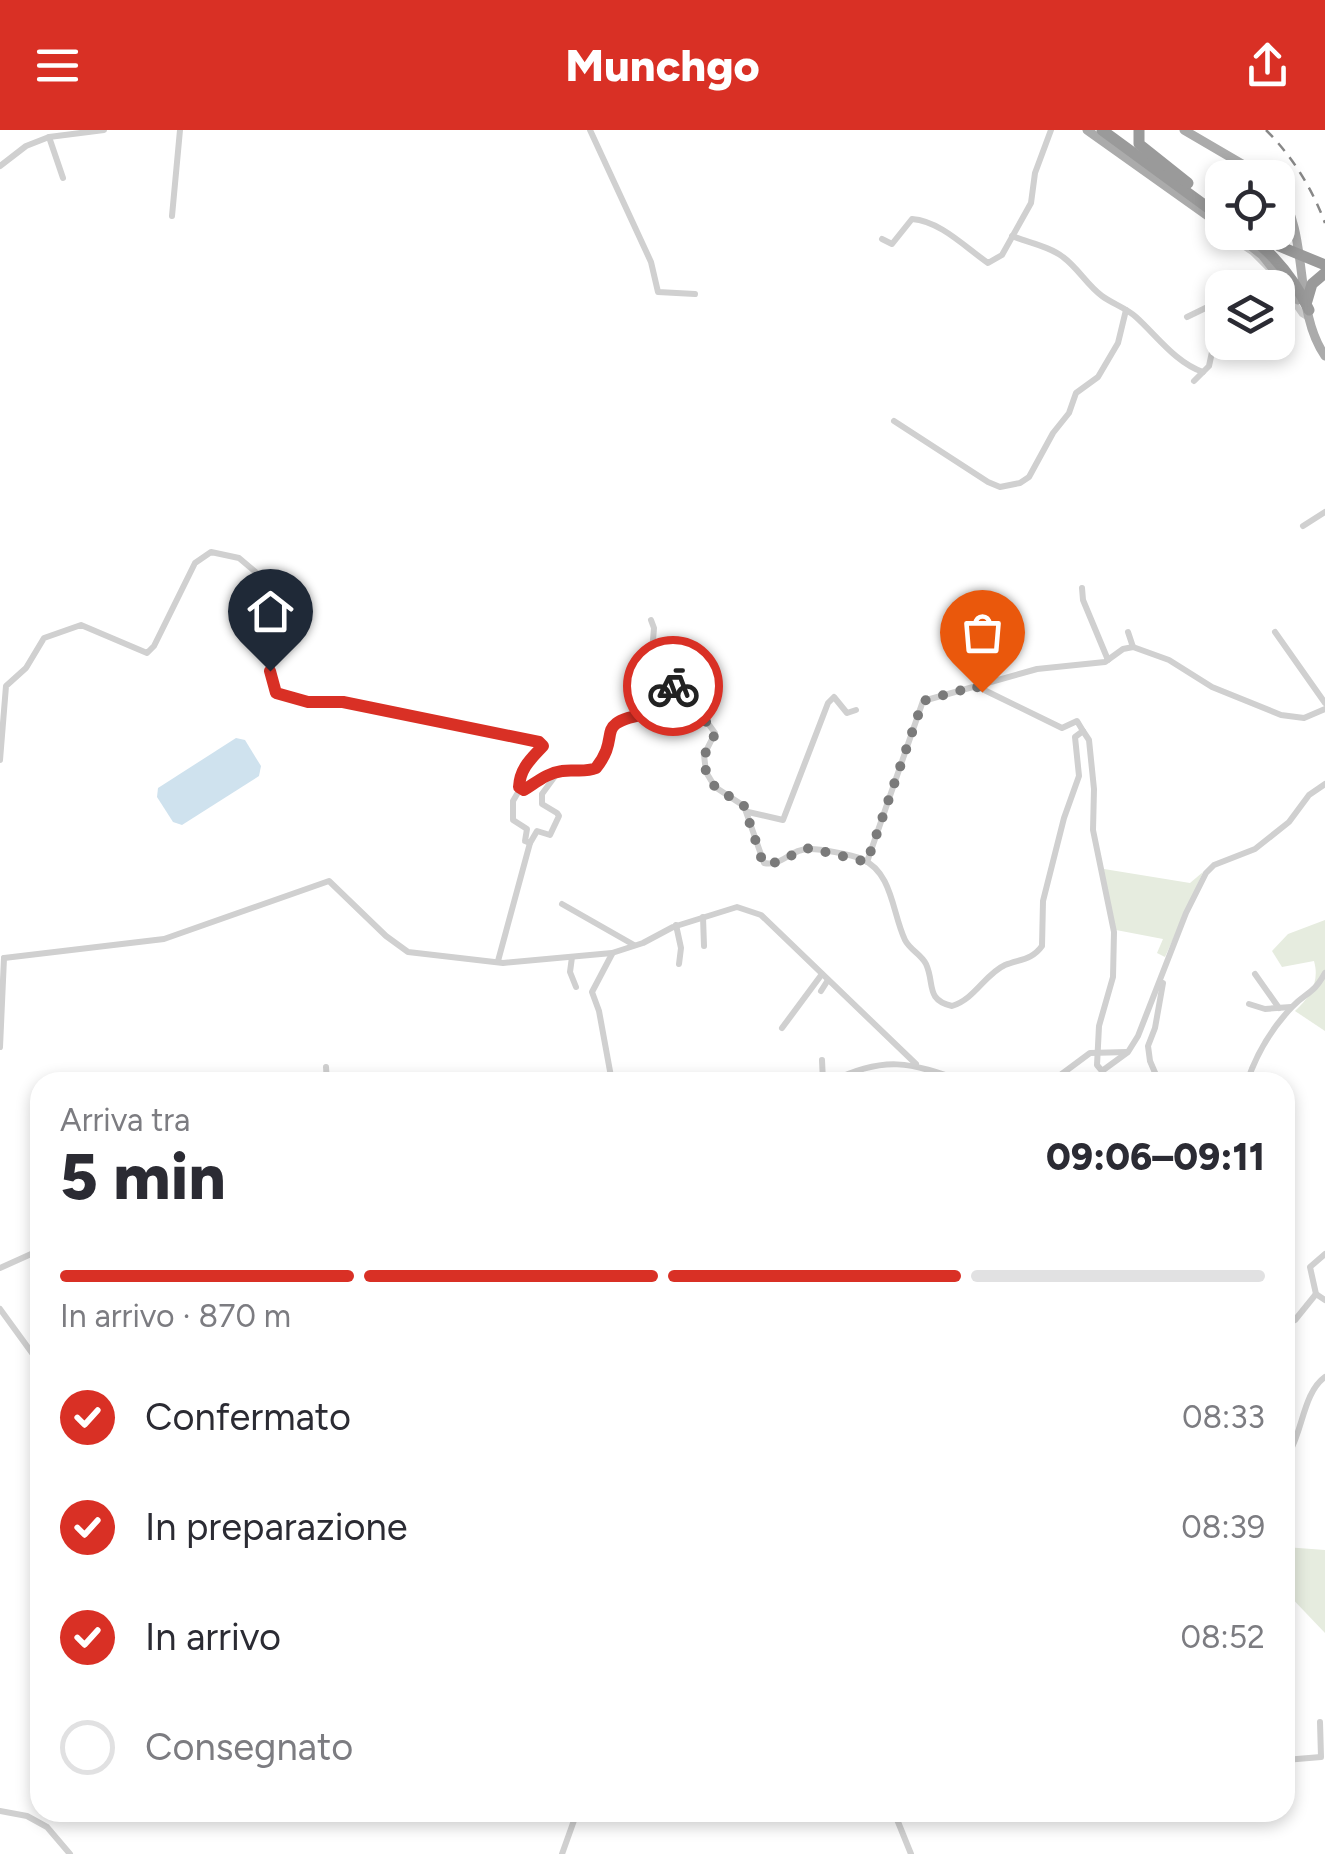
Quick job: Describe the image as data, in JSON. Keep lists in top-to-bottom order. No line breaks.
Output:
{"page":{"header":"Munchgo","heading":["5 min","Arriva tra","09:06–09:11"],"bar":"In arrivo · 870 m","list":[["Confermato","08:33"],["In preparazione","08:39"],["In arrivo","08:52"],"Consegnato"]}}
